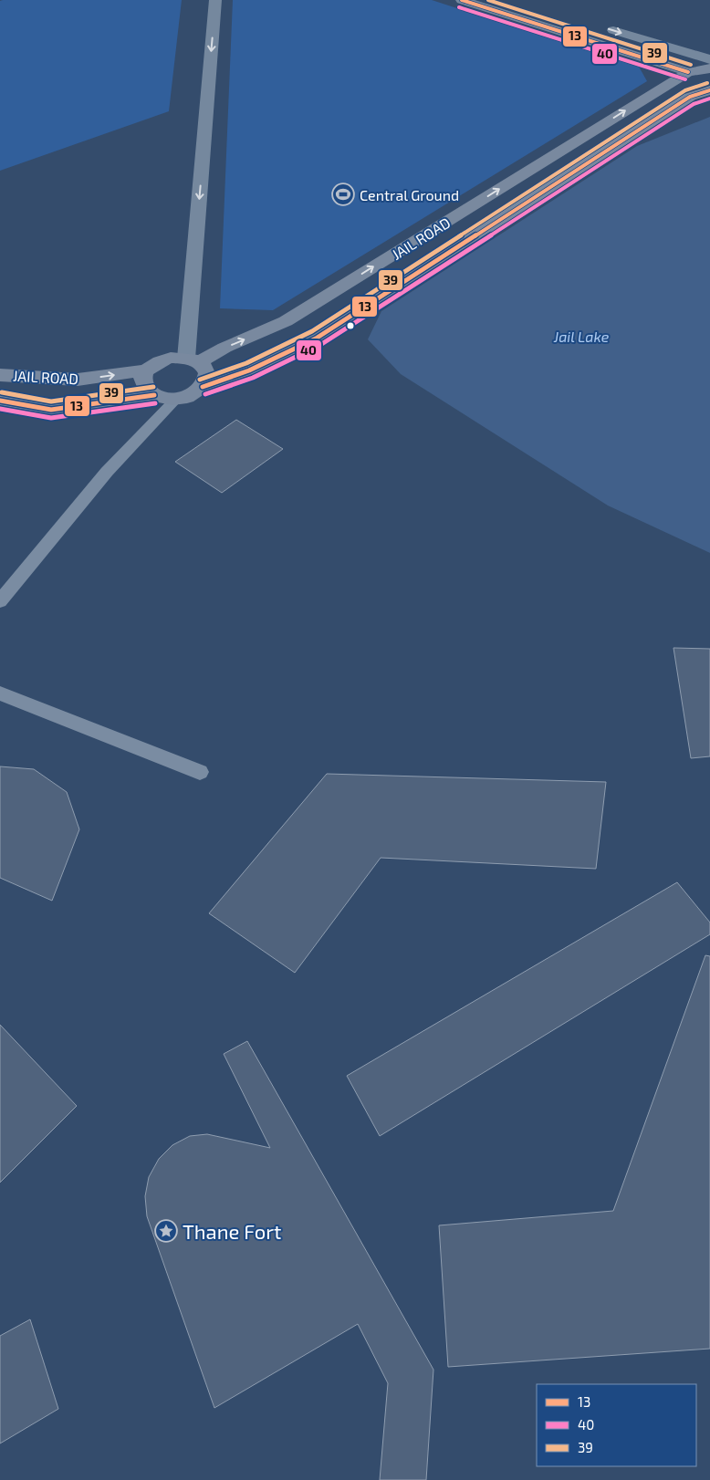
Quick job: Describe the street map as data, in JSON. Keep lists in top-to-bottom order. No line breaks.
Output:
{"streets":{"main road":["JAIL ROAD"]},"water":["Jail Lake"],"places":{"sports":["Central Ground"],"place":["Thane Fort"]},"lines":["transit line 13","transit line 39","transit line 40"],"legend":["13","40","39"]}
